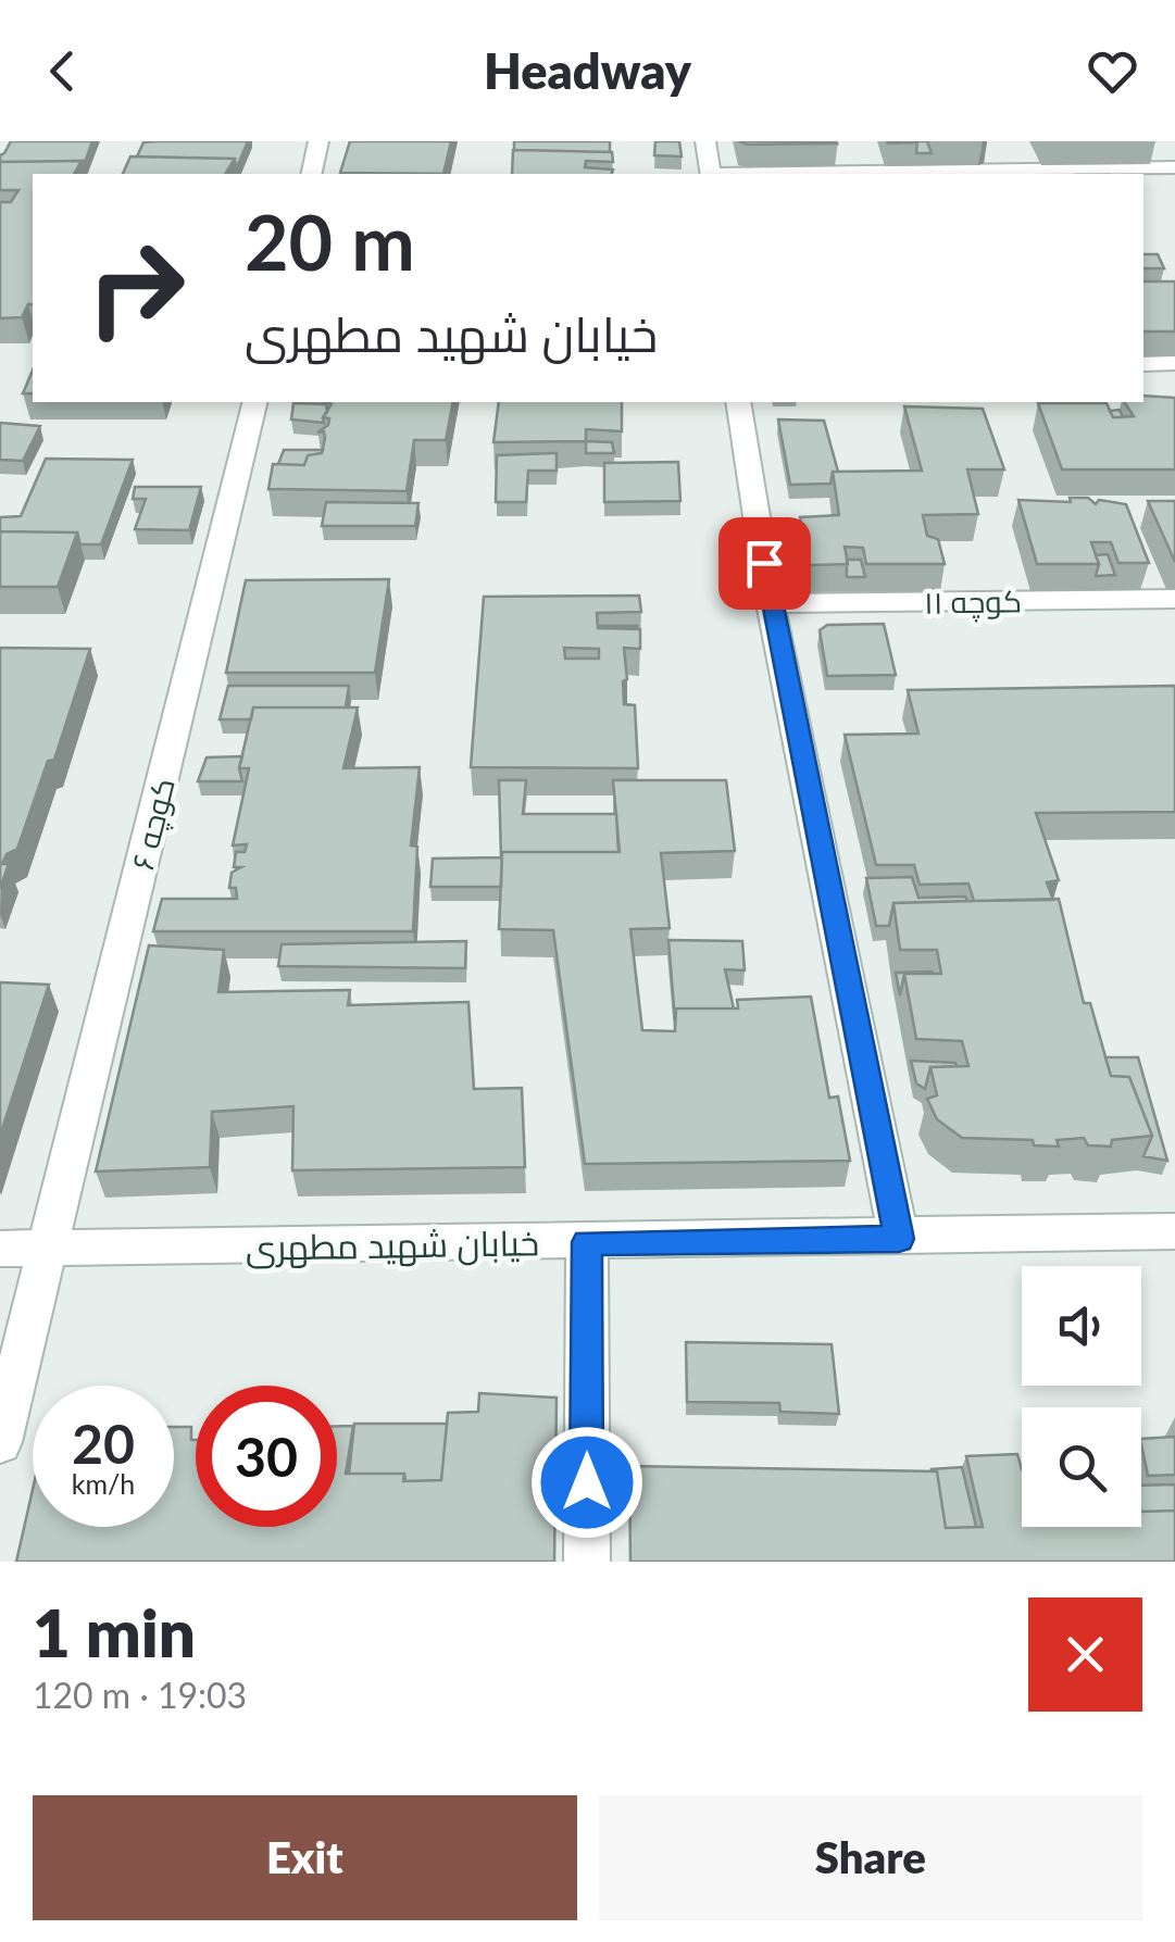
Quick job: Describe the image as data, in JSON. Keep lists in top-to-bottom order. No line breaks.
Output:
{"streets":{"street":["کوچه ۱۱","کوچه ۶","خیابان شهید مطهری"]},"crossings":[["کوچه ۶","خیابان شهید مطهری"]],"page":{"header":"Headway","turn":["20 m","خیابان شهید مطهری"],"speed":"20 km/h","limit":"30","heading":["1 min","120 m · 19:03"],"buttons":["Exit","Share"]}}
